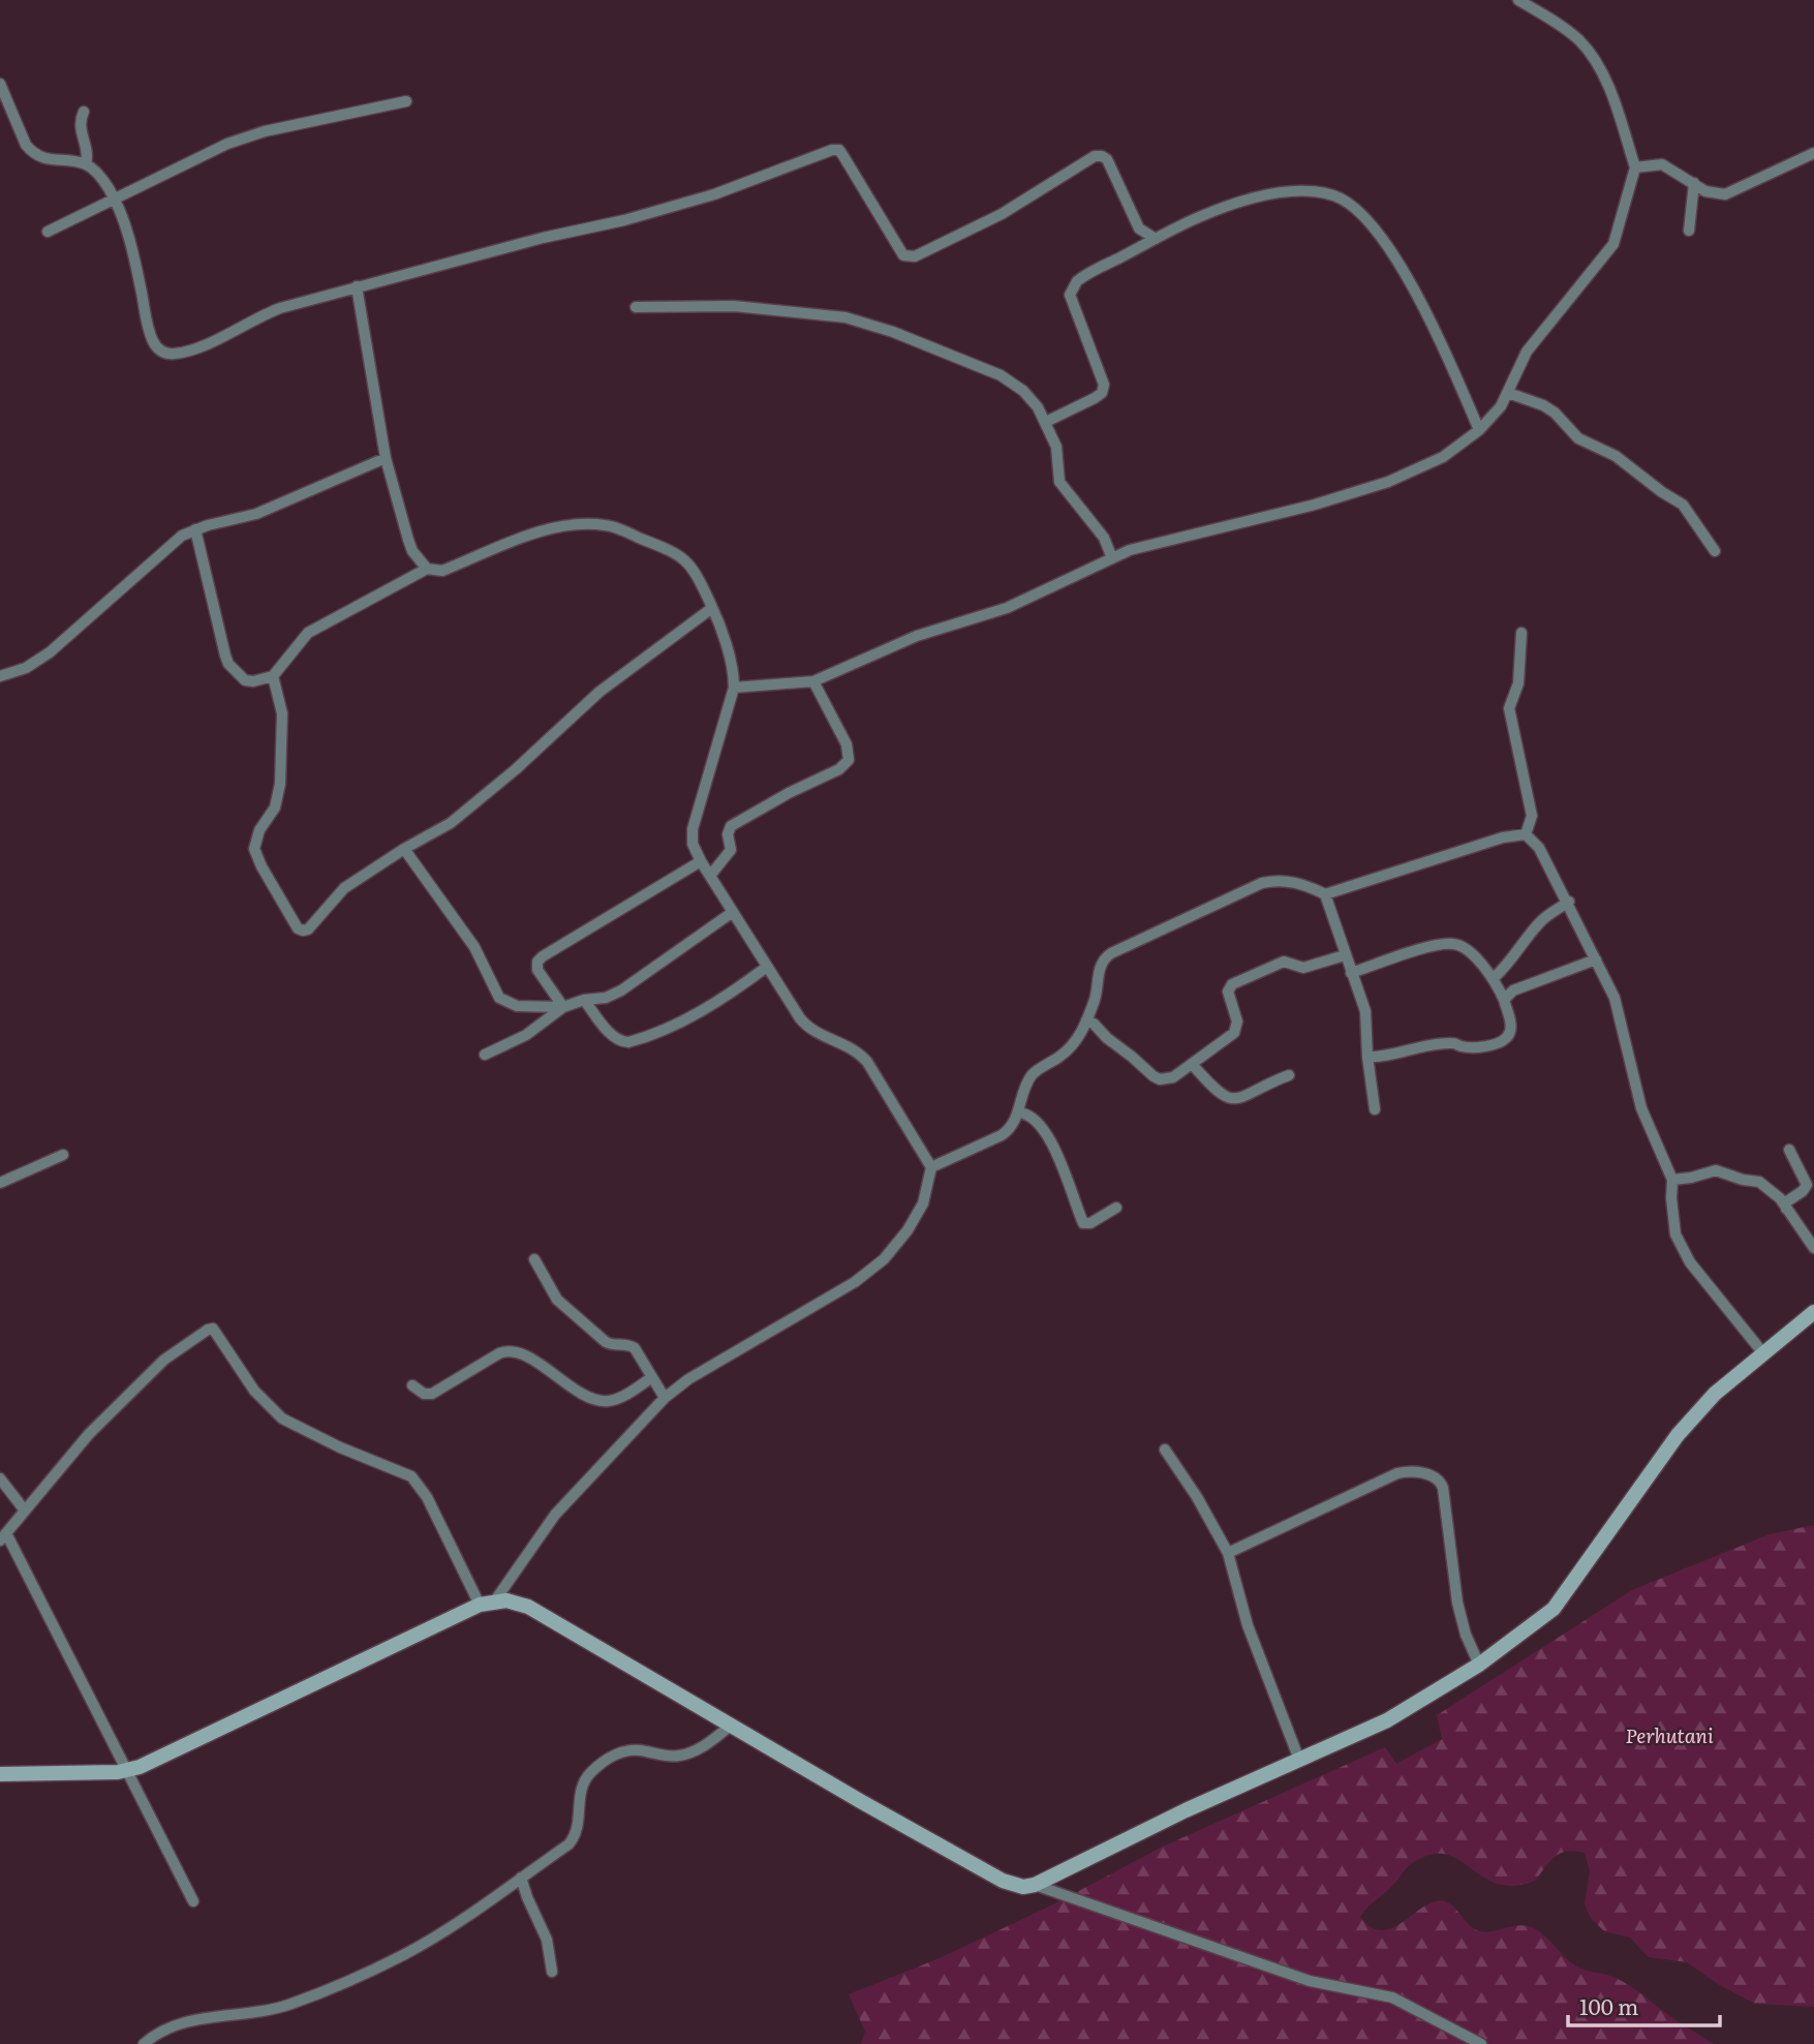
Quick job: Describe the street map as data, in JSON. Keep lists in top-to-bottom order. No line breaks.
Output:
{"parks":["Perhutani"],"scale_bar":"100 m"}
